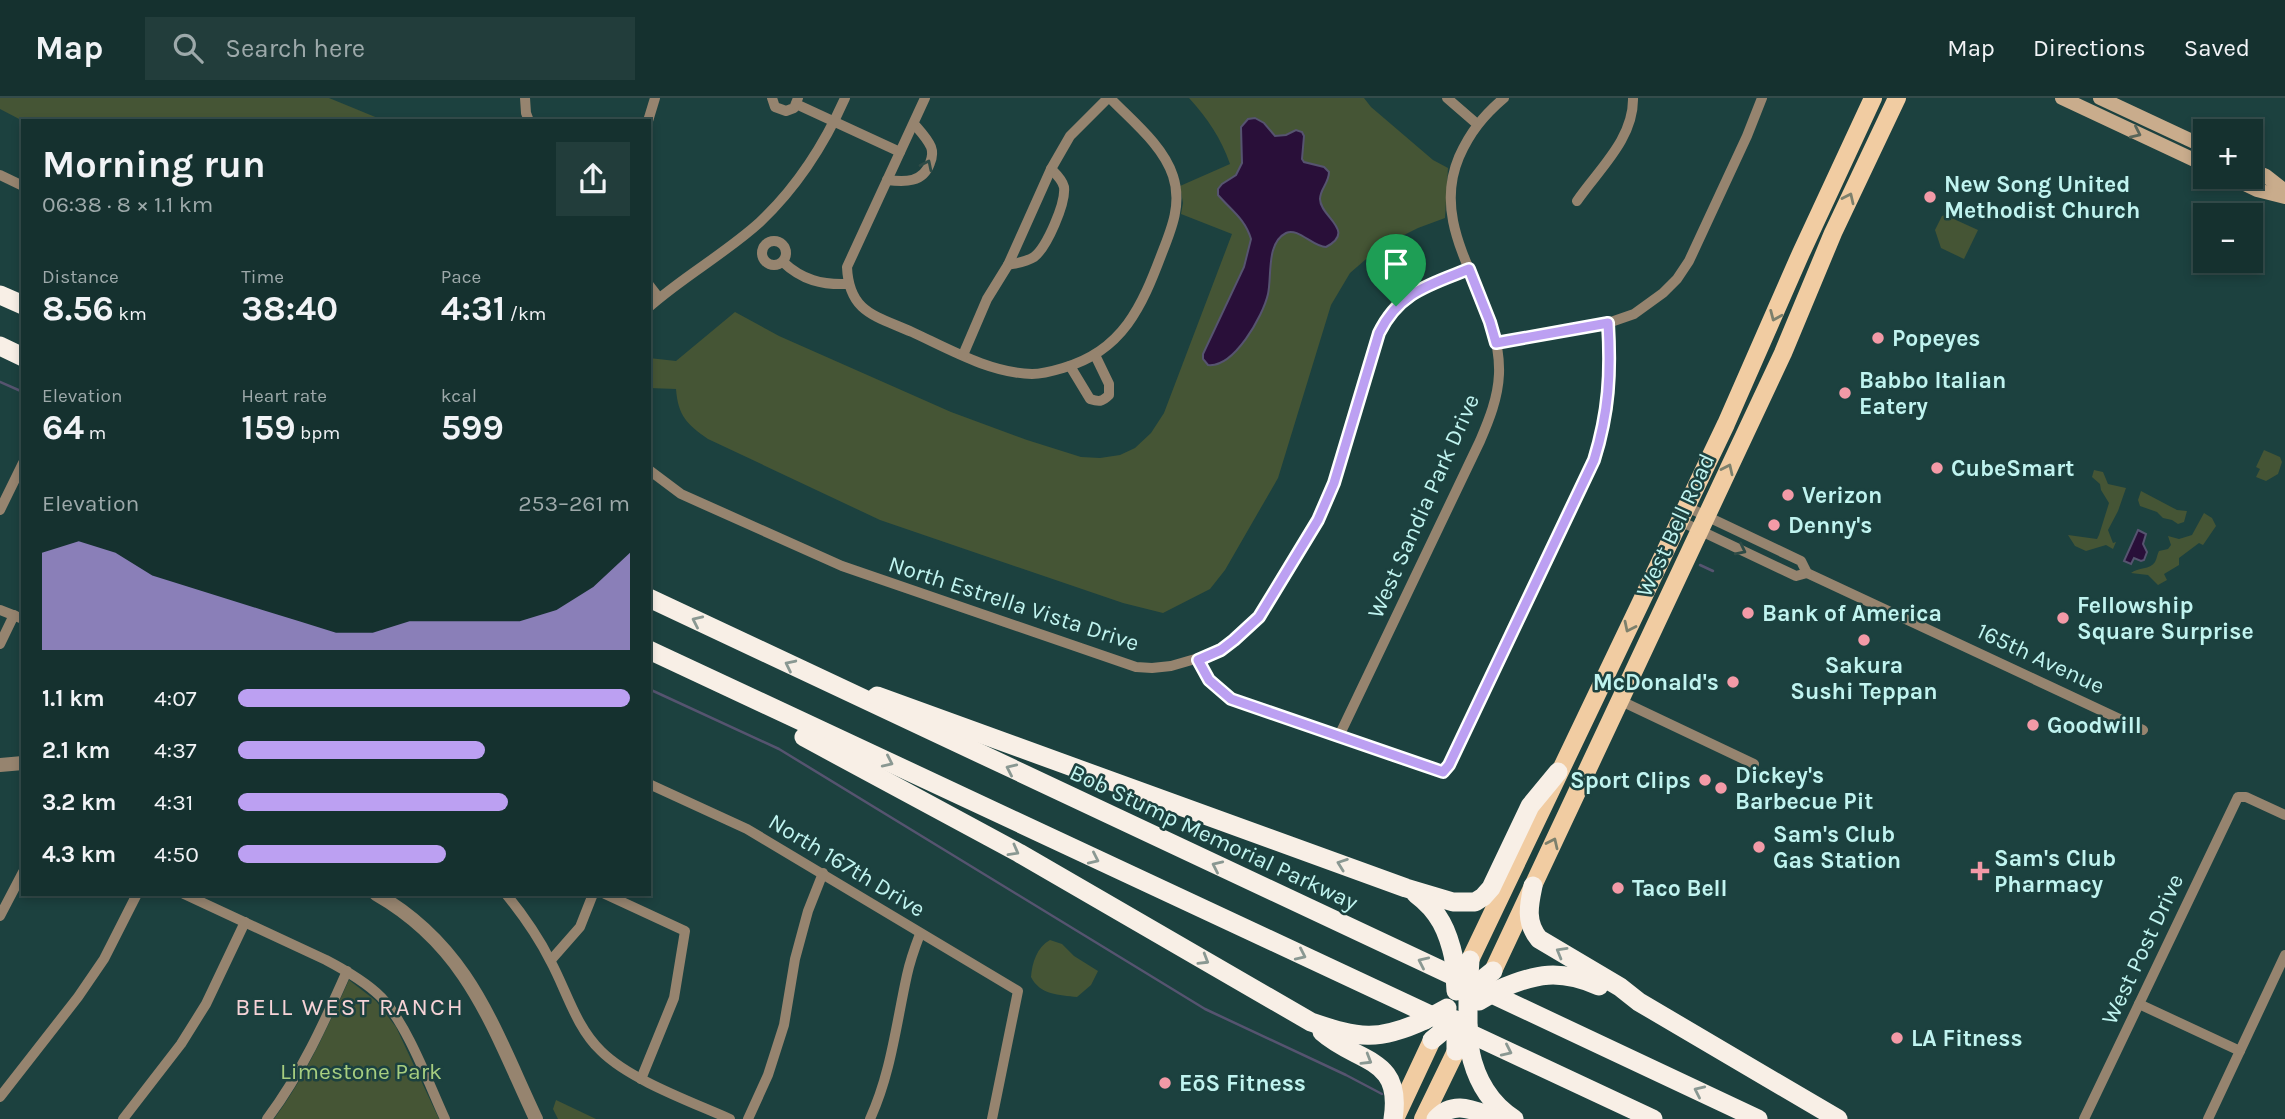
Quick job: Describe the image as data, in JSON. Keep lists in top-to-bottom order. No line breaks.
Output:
{"streets":{"highway":["Bob Stump Memorial Parkway"],"main road":["West Bell Road"],"street":["West Sandia Park Drive","North Estrella Vista Drive","165th Avenue","North 167th Drive","West Post Drive"]},"crossings":[["West Sandia Park Drive","North Estrella Vista Drive"],["West Bell Road","165th Avenue"]],"districts":["BELL WEST RANCH"],"parks":["Limestone Park"],"places":{"other":["New Song United Methodist Church","Popeyes","Babbo Italian Eatery","CubeSmart","Verizon","Denny's","Bank of America","Fellowship Square Surprise","Sakura Sushi Teppan","McDonald's","Goodwill","Sport Clips","Dickey's Barbecue Pit","Sam's Club Gas Station","Taco Bell","LA Fitness","EōS Fitness"],"health":["Sam's Club Pharmacy"]},"page":{"header":"Map","search":"Search here","nav":["Map","Directions","Saved"],"map_buttons":["+","−"],"heading":["Morning run","06:38 · 8 × 1.1 km"],"stats":[["Distance","8.56 km"],["Time","38:40"],["Pace","4:31 /km"],["Elevation","64 m"],["Heart rate","159 bpm"],["kcal","599"]],"chart":["Elevation","253–261 m"],"list":[{"name":"1.1 km","note":"4:07"},{"name":"2.1 km","note":"4:37"},{"name":"3.2 km","note":"4:31"},{"name":"4.3 km","note":"4:50"}]}}
